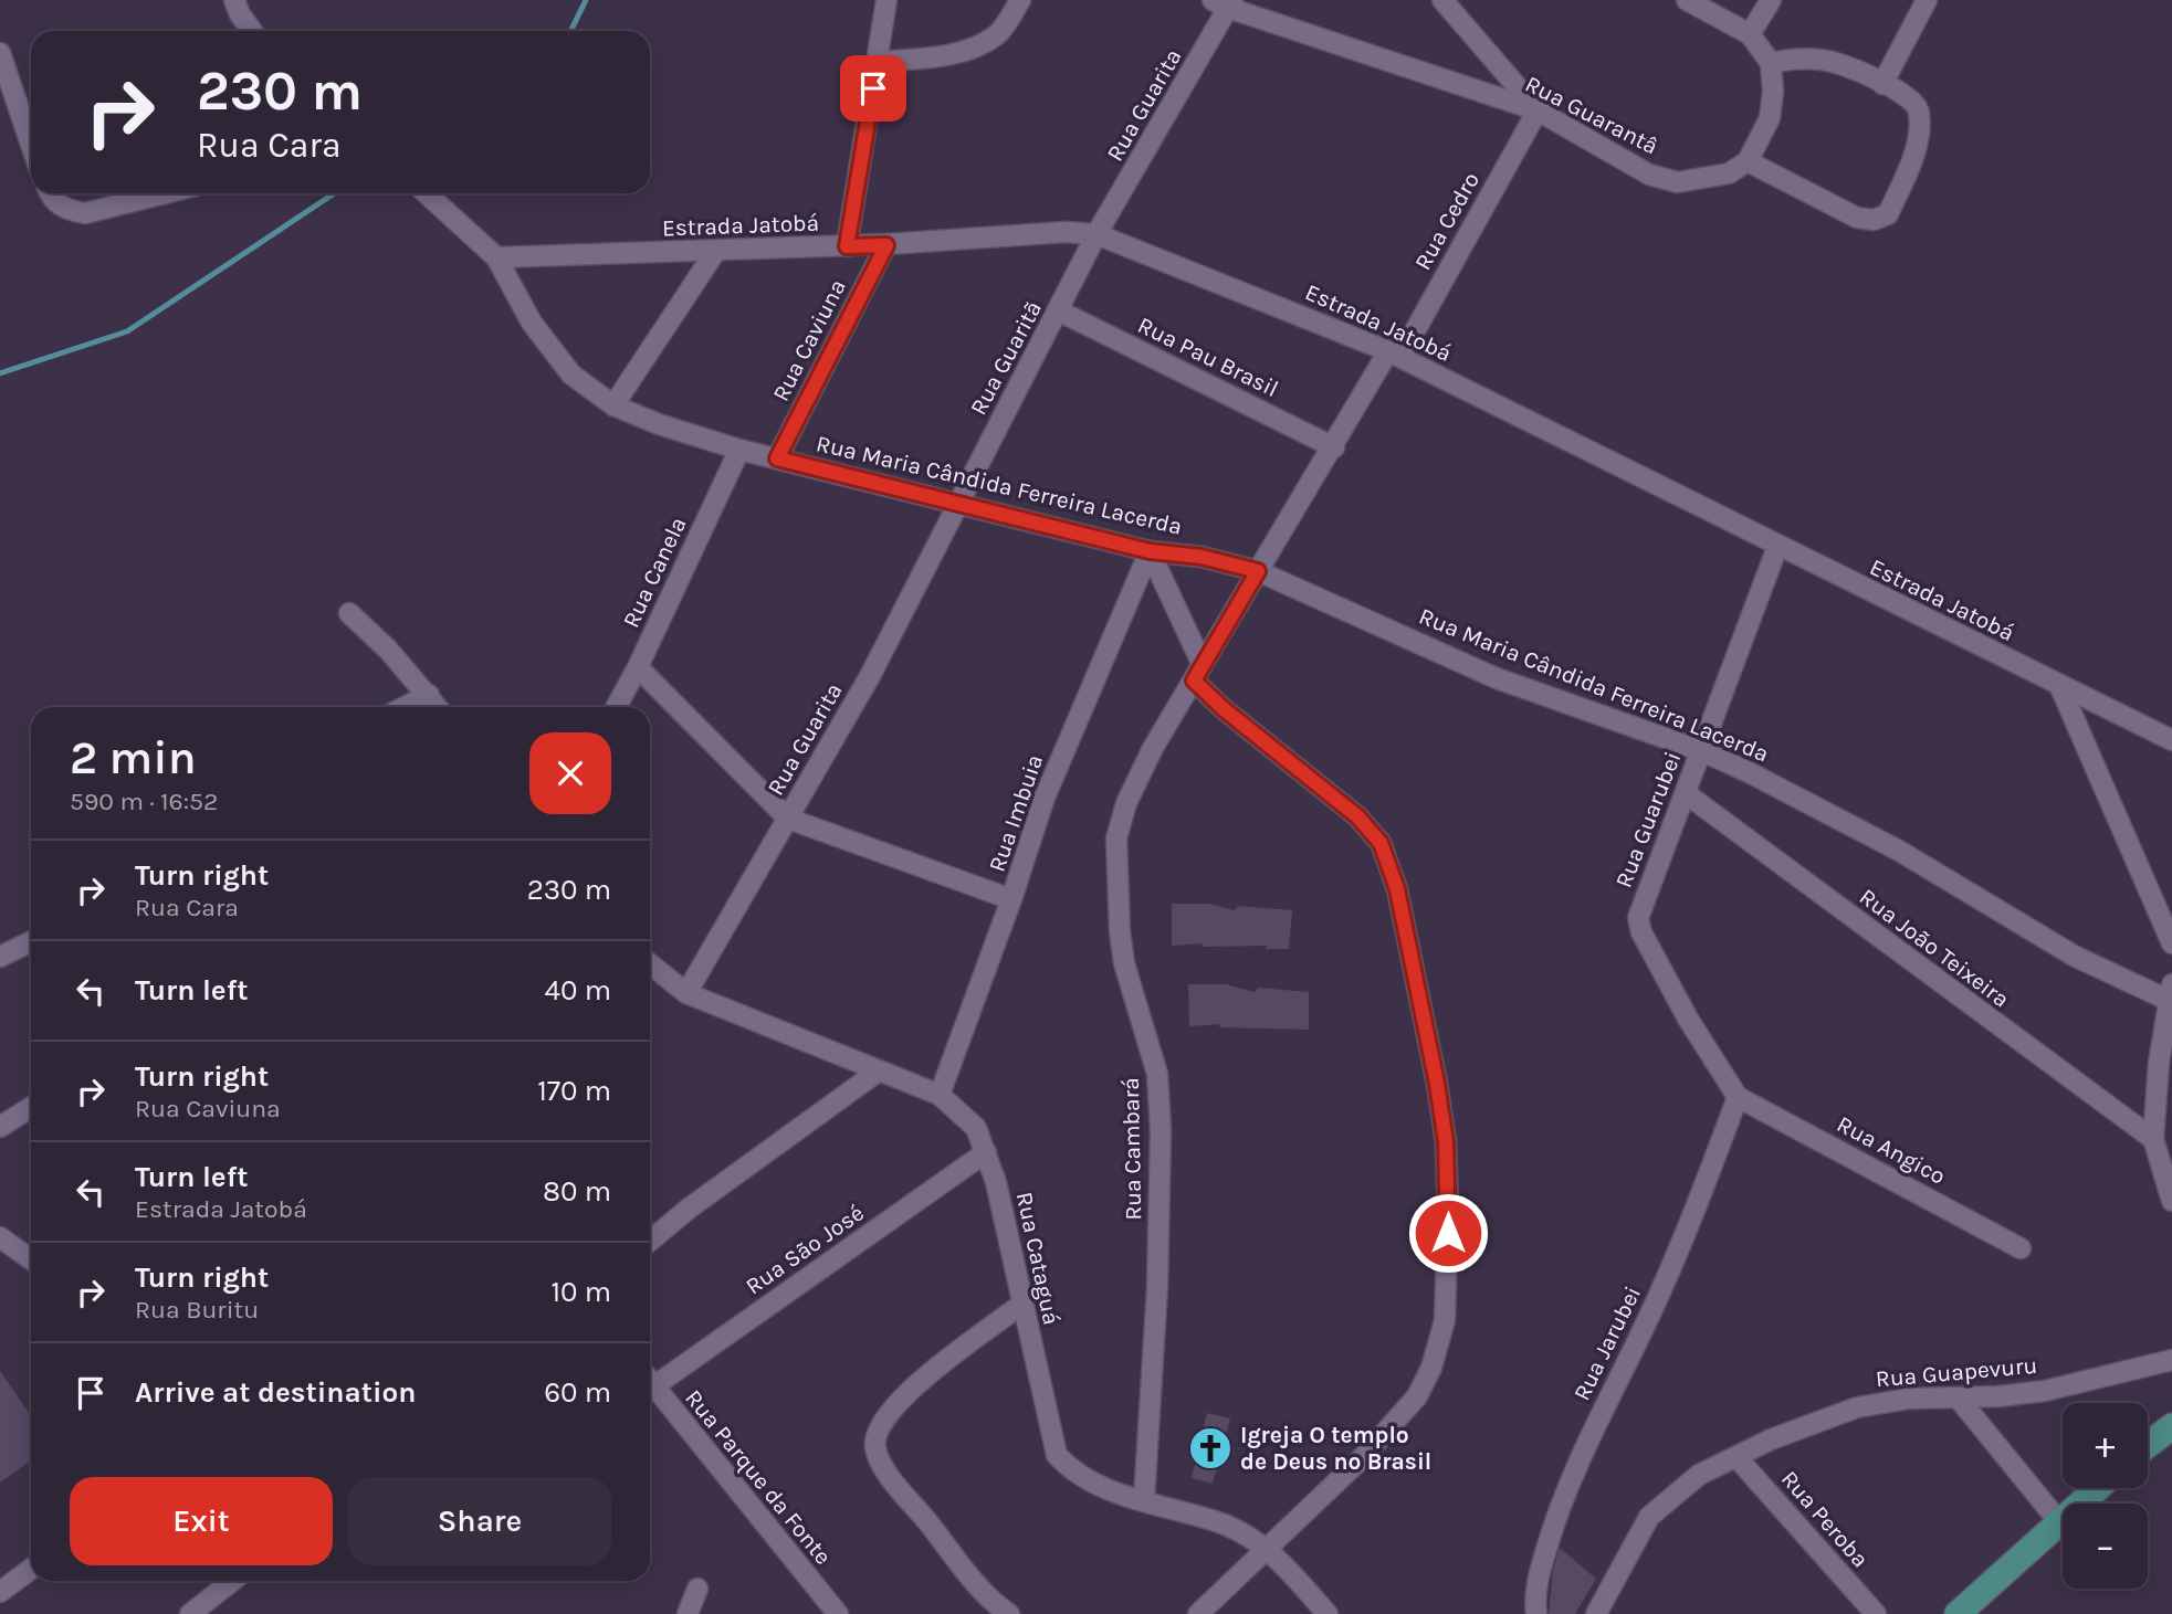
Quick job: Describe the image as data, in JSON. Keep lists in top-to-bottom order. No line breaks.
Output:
{"streets":{"street":["Rua Guarita","Rua Guarantâ","Rua Cedro","Estrada Jatobá","Rua Caviuna","Rua Pau Brasil","Rua Guaritã","Rua Maria Cândida Ferreira Lacerda","Rua Canela","Rua Imbuia","Rua Guarubei","Rua João Teixeira","Rua Cambará","Rua Angico","Rua São José","Rua Cataguá","Rua Jarubei","Rua Guapevuru","Rua Parque da Fonte","Rua Peroba"]},"crossings":[["Rua Guarita","Rua Guarantâ"],["Rua Guarita","Estrada Jatobá"],["Rua Guarita","Rua Guaritã"],["Rua Guarita","Rua Maria Cândida Ferreira Lacerda"],["Rua Guarita","Rua Cataguá"],["Rua Guarantâ","Rua Cedro"],["Rua Cedro","Estrada Jatobá"],["Rua Cedro","Rua Pau Brasil"],["Rua Cedro","Rua Maria Cândida Ferreira Lacerda"],["Rua Cedro","Rua Cambará"],["Estrada Jatobá","Rua Caviuna"],["Estrada Jatobá","Rua Guaritã"],["Estrada Jatobá","Rua Maria Cândida Ferreira Lacerda"],["Estrada Jatobá","Rua Guarubei"],["Rua Caviuna","Rua Maria Cândida Ferreira Lacerda"],["Rua Pau Brasil","Rua Guaritã"],["Rua Guaritã","Rua Maria Cândida Ferreira Lacerda"],["Rua Maria Cândida Ferreira Lacerda","Rua Canela"],["Rua Maria Cândida Ferreira Lacerda","Rua Imbuia"],["Rua Maria Cândida Ferreira Lacerda","Rua Guarubei"],["Rua Maria Cândida Ferreira Lacerda","Rua Cambará"],["Rua Imbuia","Rua Cataguá"],["Rua Guarubei","Rua João Teixeira"],["Rua Guarubei","Rua Angico"],["Rua Guarubei","Rua Jarubei"],["Rua Cambará","Rua Cataguá"],["Rua Angico","Rua Jarubei"],["Rua São José","Rua Cataguá"],["Rua Guapevuru","Rua Peroba"]],"places":{"church":["Igreja O templo de Deus no Brasil"]},"page":{"turn":["230 m","Rua Cara"],"heading":["2 min","590 m · 16:52"],"list":[{"name":"Turn right","note":"Rua Cara","value":"230 m"},{"name":"Turn left","value":"40 m"},{"name":"Turn right","note":"Rua Caviuna","value":"170 m"},{"name":"Turn left","note":"Estrada Jatobá","value":"80 m"},{"name":"Turn right","note":"Rua Buritu","value":"10 m"},{"name":"Arrive at destination","value":"60 m"}],"map_buttons":["+","−"],"buttons":["Exit","Share"]}}
